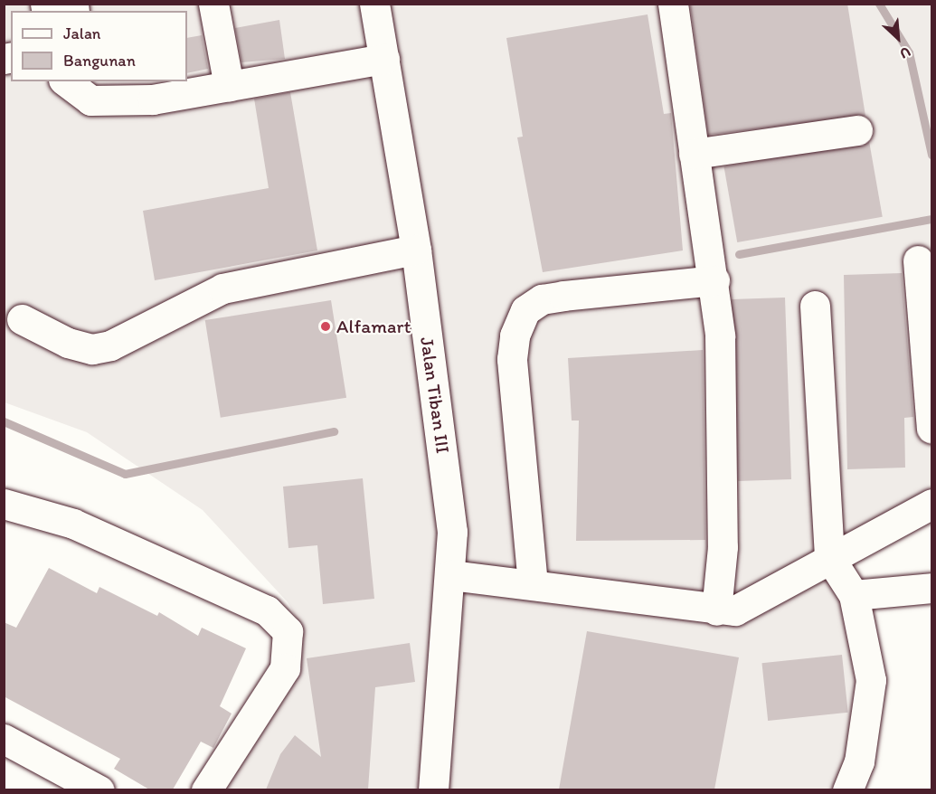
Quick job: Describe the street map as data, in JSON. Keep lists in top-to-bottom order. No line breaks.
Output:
{"streets":{"street":["Jalan Tiban III"]},"places":["Alfamart"],"legend":["Jalan","Bangunan"],"north":"bottom right"}
